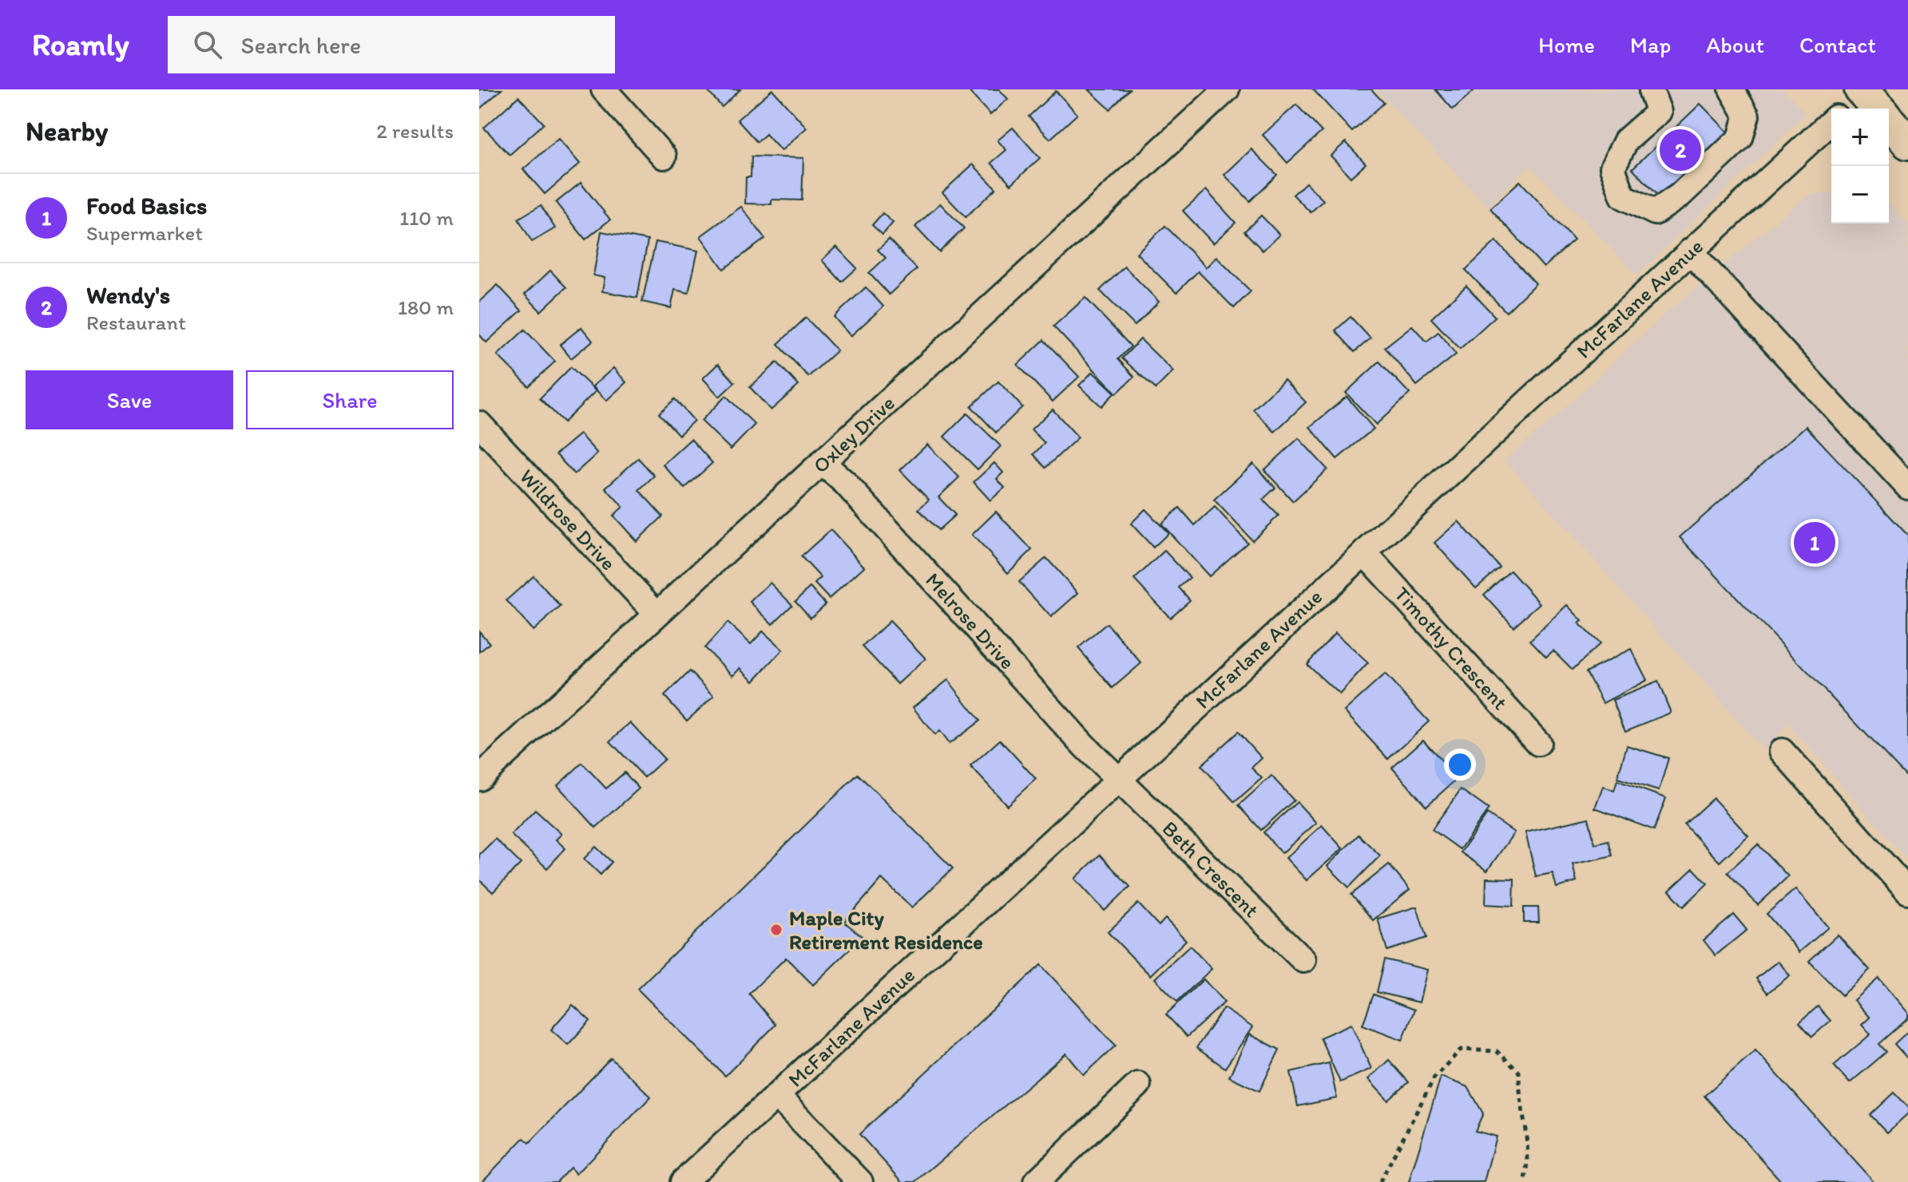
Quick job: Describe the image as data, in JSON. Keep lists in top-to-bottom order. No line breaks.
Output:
{"streets":{"street":["McFarlane Avenue","Oxley Drive","Wildrose Drive","Melrose Drive","Timothy Crescent","Beth Crescent"]},"crossings":[["McFarlane Avenue","Melrose Drive"],["McFarlane Avenue","Timothy Crescent"],["McFarlane Avenue","Beth Crescent"],["Oxley Drive","Wildrose Drive"],["Oxley Drive","Melrose Drive"],["Melrose Drive","Beth Crescent"]],"places":["Maple City Retirement Residence"],"page":{"header":"Roamly","search":"Search here","nav":["Home","Map","About","Contact"],"heading":["Nearby","2 results"],"map_buttons":["+","−"],"pins":["2","1"],"list":[{"mark":"1","name":"Food Basics","note":"Supermarket","value":"110 m"},{"mark":"2","name":"Wendy's","note":"Restaurant","value":"180 m"}],"buttons":["Save","Share"]}}
